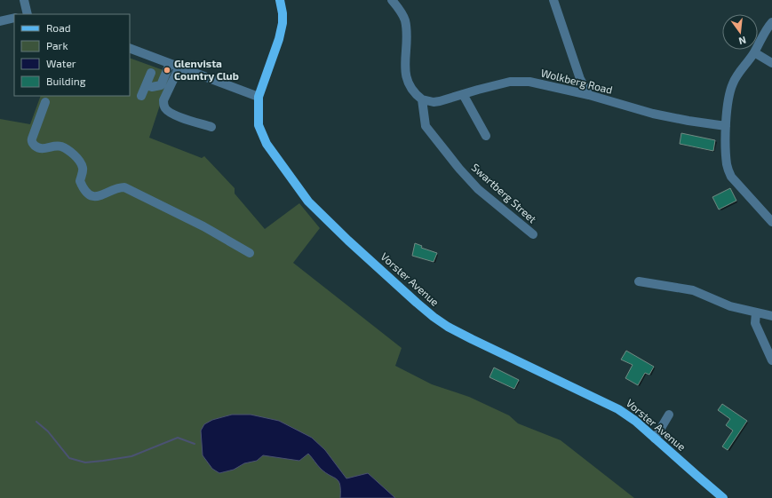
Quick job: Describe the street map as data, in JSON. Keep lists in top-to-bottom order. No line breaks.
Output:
{"streets":{"main road":["Vorster Avenue"],"street":["Wolkberg Road","Swartberg Street"]},"crossings":[["Wolkberg Road","Swartberg Street"]],"places":["Glenvista Country Club"],"legend":["Road","Park","Water","Building"],"north":"bottom"}
